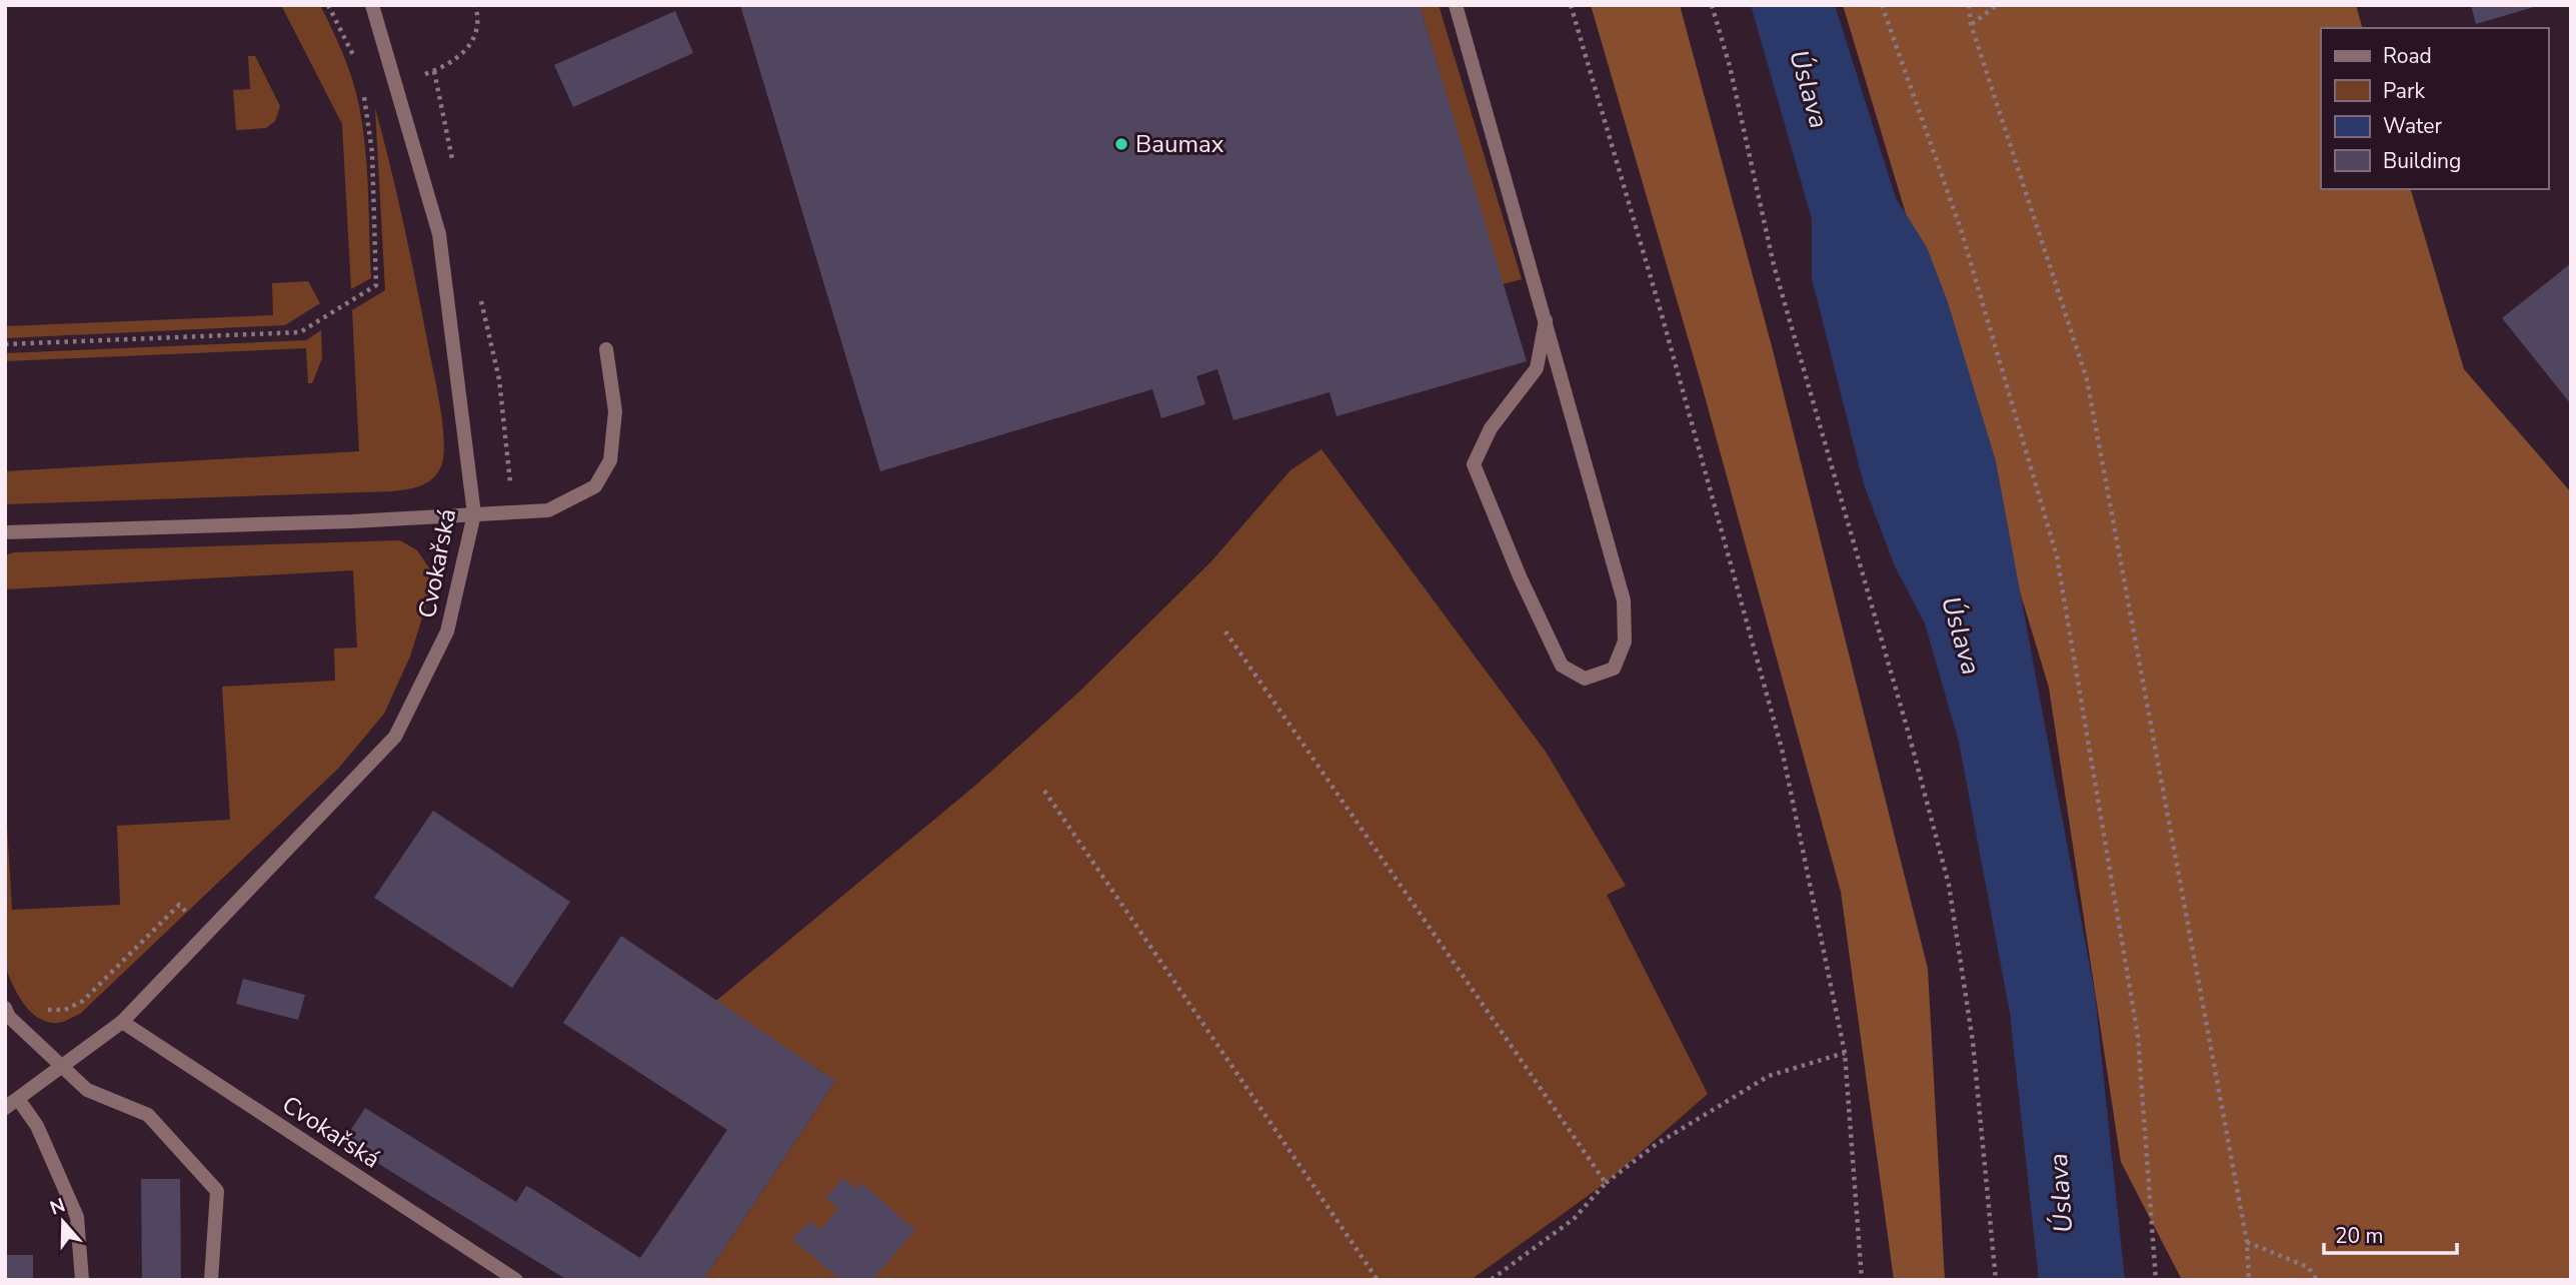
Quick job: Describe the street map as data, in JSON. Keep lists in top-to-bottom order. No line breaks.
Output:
{"streets":{"street":["Cvokařská"]},"water":["Úslava"],"places":["Baumax"],"legend":["Road","Park","Water","Building"],"scale_bar":"20 m","north":"top"}
